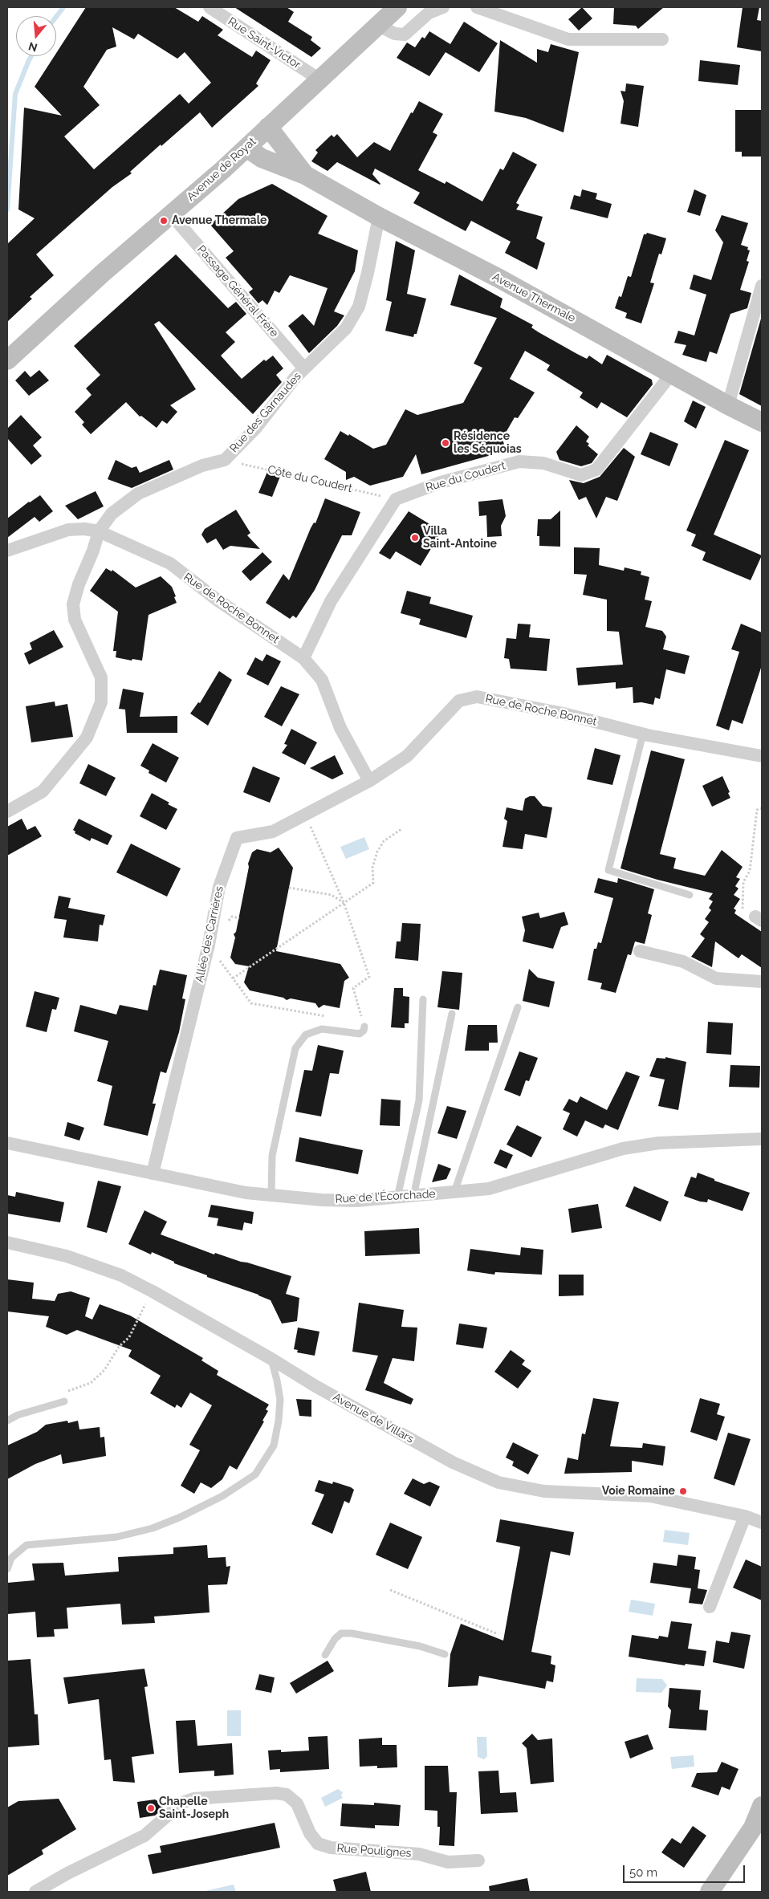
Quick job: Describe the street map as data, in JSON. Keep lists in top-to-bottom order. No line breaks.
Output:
{"streets":{"main road":["Avenue de Royat","Avenue Thermale"],"street":["Rue Saint-Victor","Passage Général Frère","Rue des Garnaudes","Rue du Coudert","Rue de Roche Bonnet","Allée des Carrières","Rue de l'Écorchade","Avenue de Villars","Rue Poulignes"],"path":["Côte du Coudert"]},"crossings":[["Rue Saint-Victor","Avenue de Royat"],["Avenue de Royat","Passage Général Frère"],["Avenue de Royat","Avenue Thermale"],["Passage Général Frère","Rue des Garnaudes"],["Avenue Thermale","Rue des Garnaudes"],["Avenue Thermale","Rue du Coudert"],["Rue des Garnaudes","Côte du Coudert"],["Rue des Garnaudes","Rue de Roche Bonnet"],["Rue du Coudert","Côte du Coudert"],["Rue de Roche Bonnet","Allée des Carrières"],["Allée des Carrières","Rue de l'Écorchade"]],"places":["Avenue Thermale","Résidence les Séquoias","Villa Saint-Antoine","Voie Romaine","Chapelle Saint-Joseph"],"scale_bar":"50 m","north":"bottom"}
